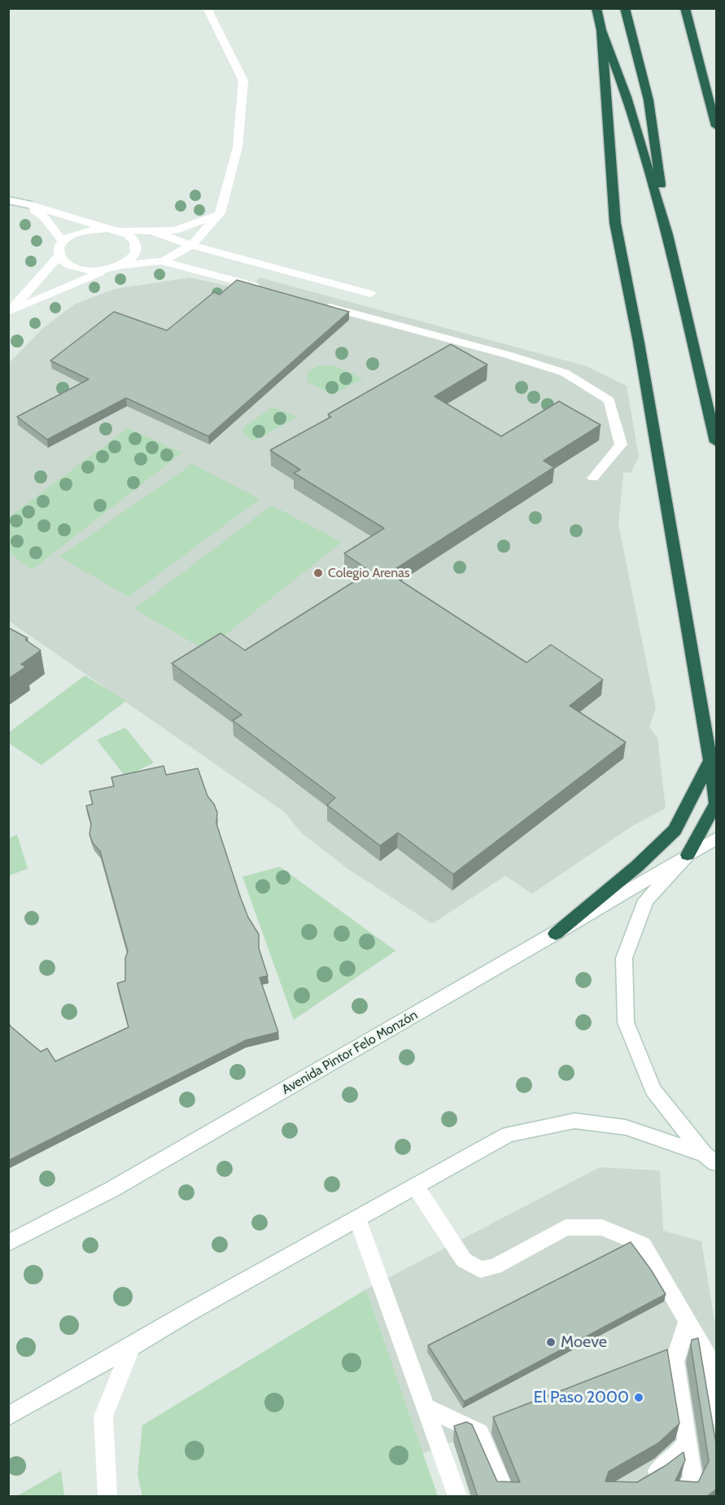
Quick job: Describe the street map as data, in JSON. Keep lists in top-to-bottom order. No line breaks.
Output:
{"streets":{"street":["Avenida Pintor Felo Monzón"]},"places":["Colegio Arenas","Moeve","El Paso 2000"]}
